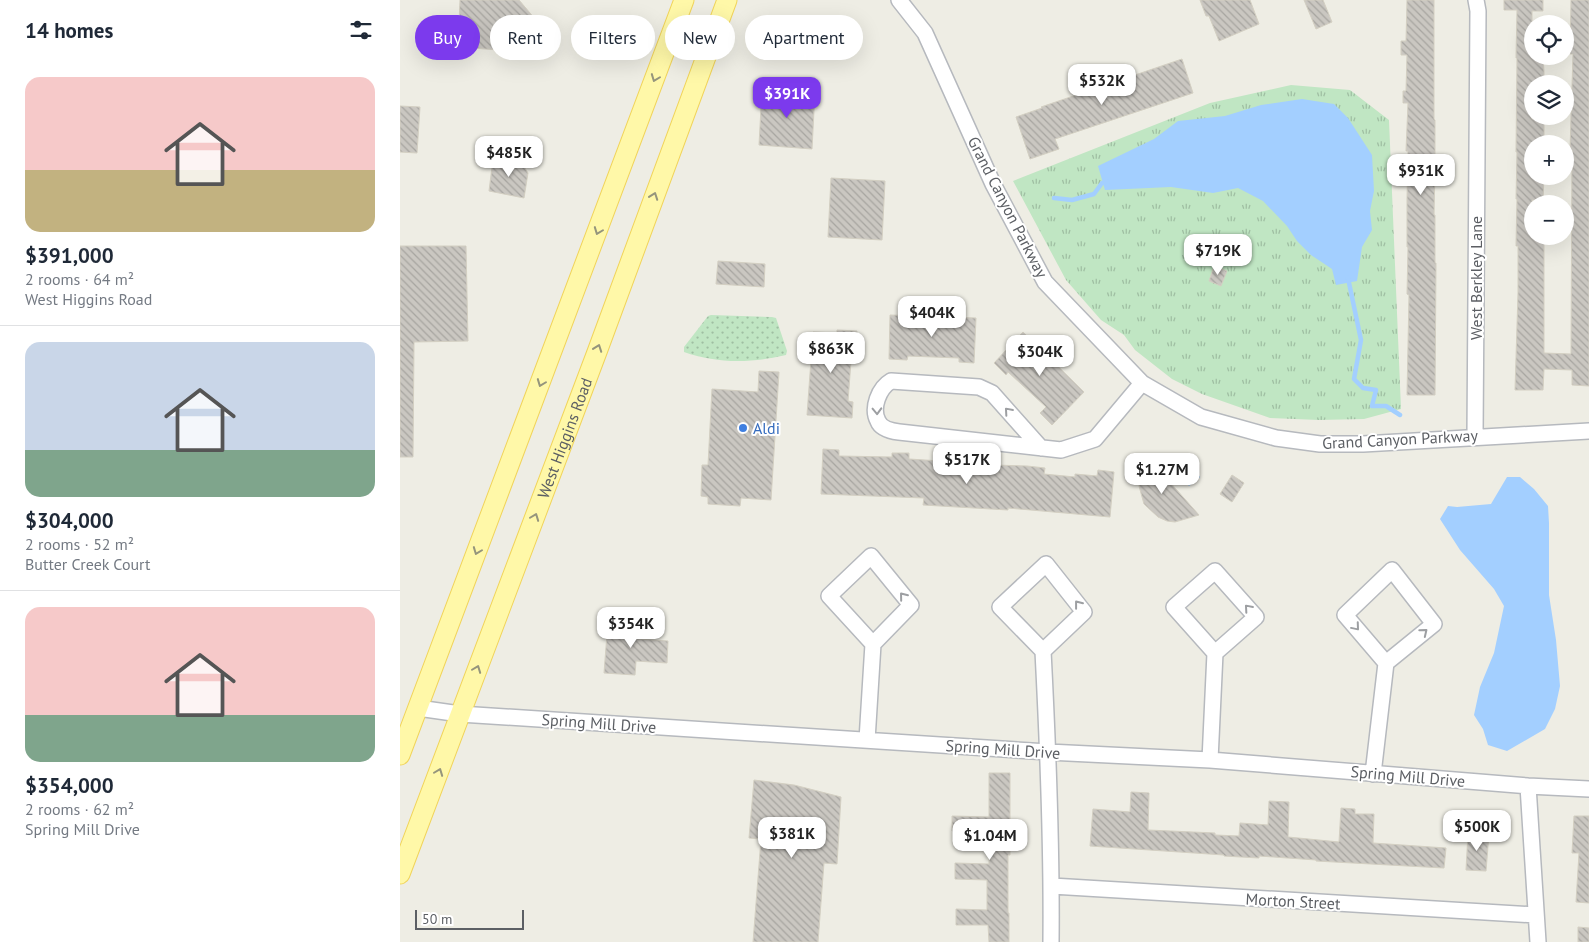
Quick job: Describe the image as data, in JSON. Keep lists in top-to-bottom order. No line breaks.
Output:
{"streets":{"main road":["West Higgins Road"],"street":["Grand Canyon Parkway","West Berkley Lane","Spring Mill Drive","Morton Street"]},"crossings":[["Grand Canyon Parkway","West Berkley Lane"],["West Higgins Road","Spring Mill Drive"]],"places":["Aldi"],"scale_bar":"50 m","page":{"heading":"14 homes","map_buttons":["+","−"],"chip":["Buy","Rent","Filters","New","Apartment"],"list":[{"name":"$391,000","note":"2 rooms · 64 m² · West Higgins Road"},{"name":"$304,000","note":"2 rooms · 52 m² · Butter Creek Court"},{"name":"$354,000","note":"2 rooms · 62 m² · Spring Mill Drive"}],"price":["$532K","$391K","$485K","$931K","$719K","$404K","$863K","$304K","$517K","$1.27M","$354K","$500K","$381K","$1.04M"],"scale":"50 m"}}
